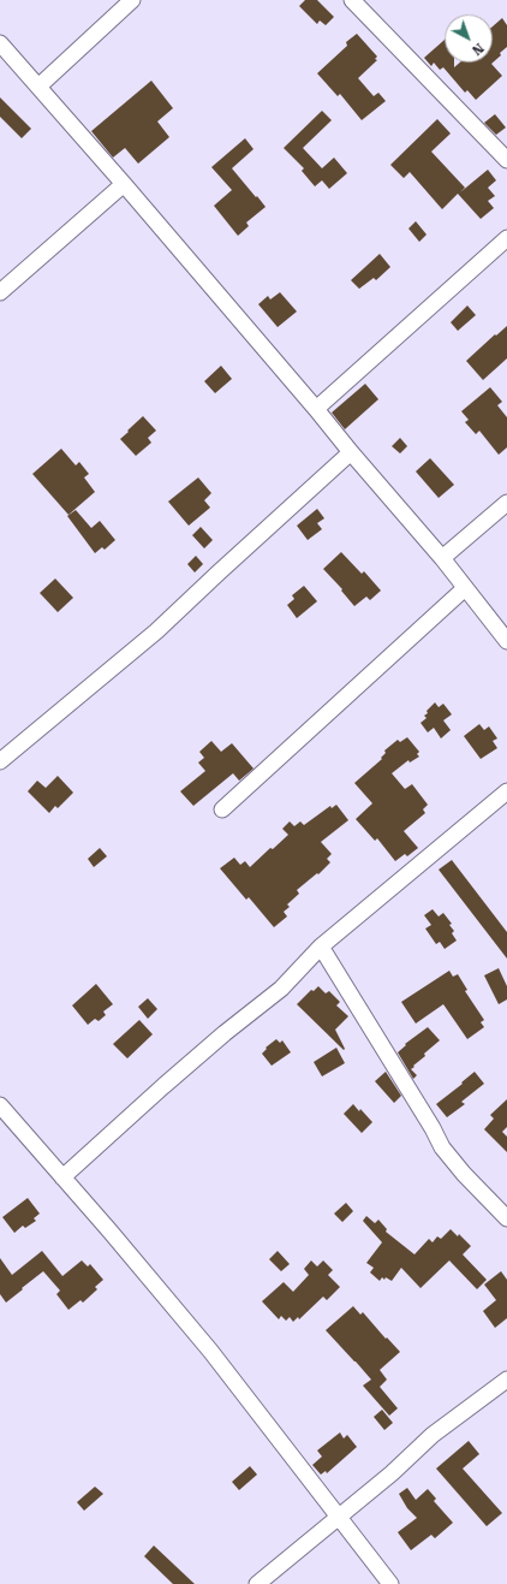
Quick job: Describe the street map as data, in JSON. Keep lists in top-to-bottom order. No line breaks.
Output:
{"north":"bottom right"}
